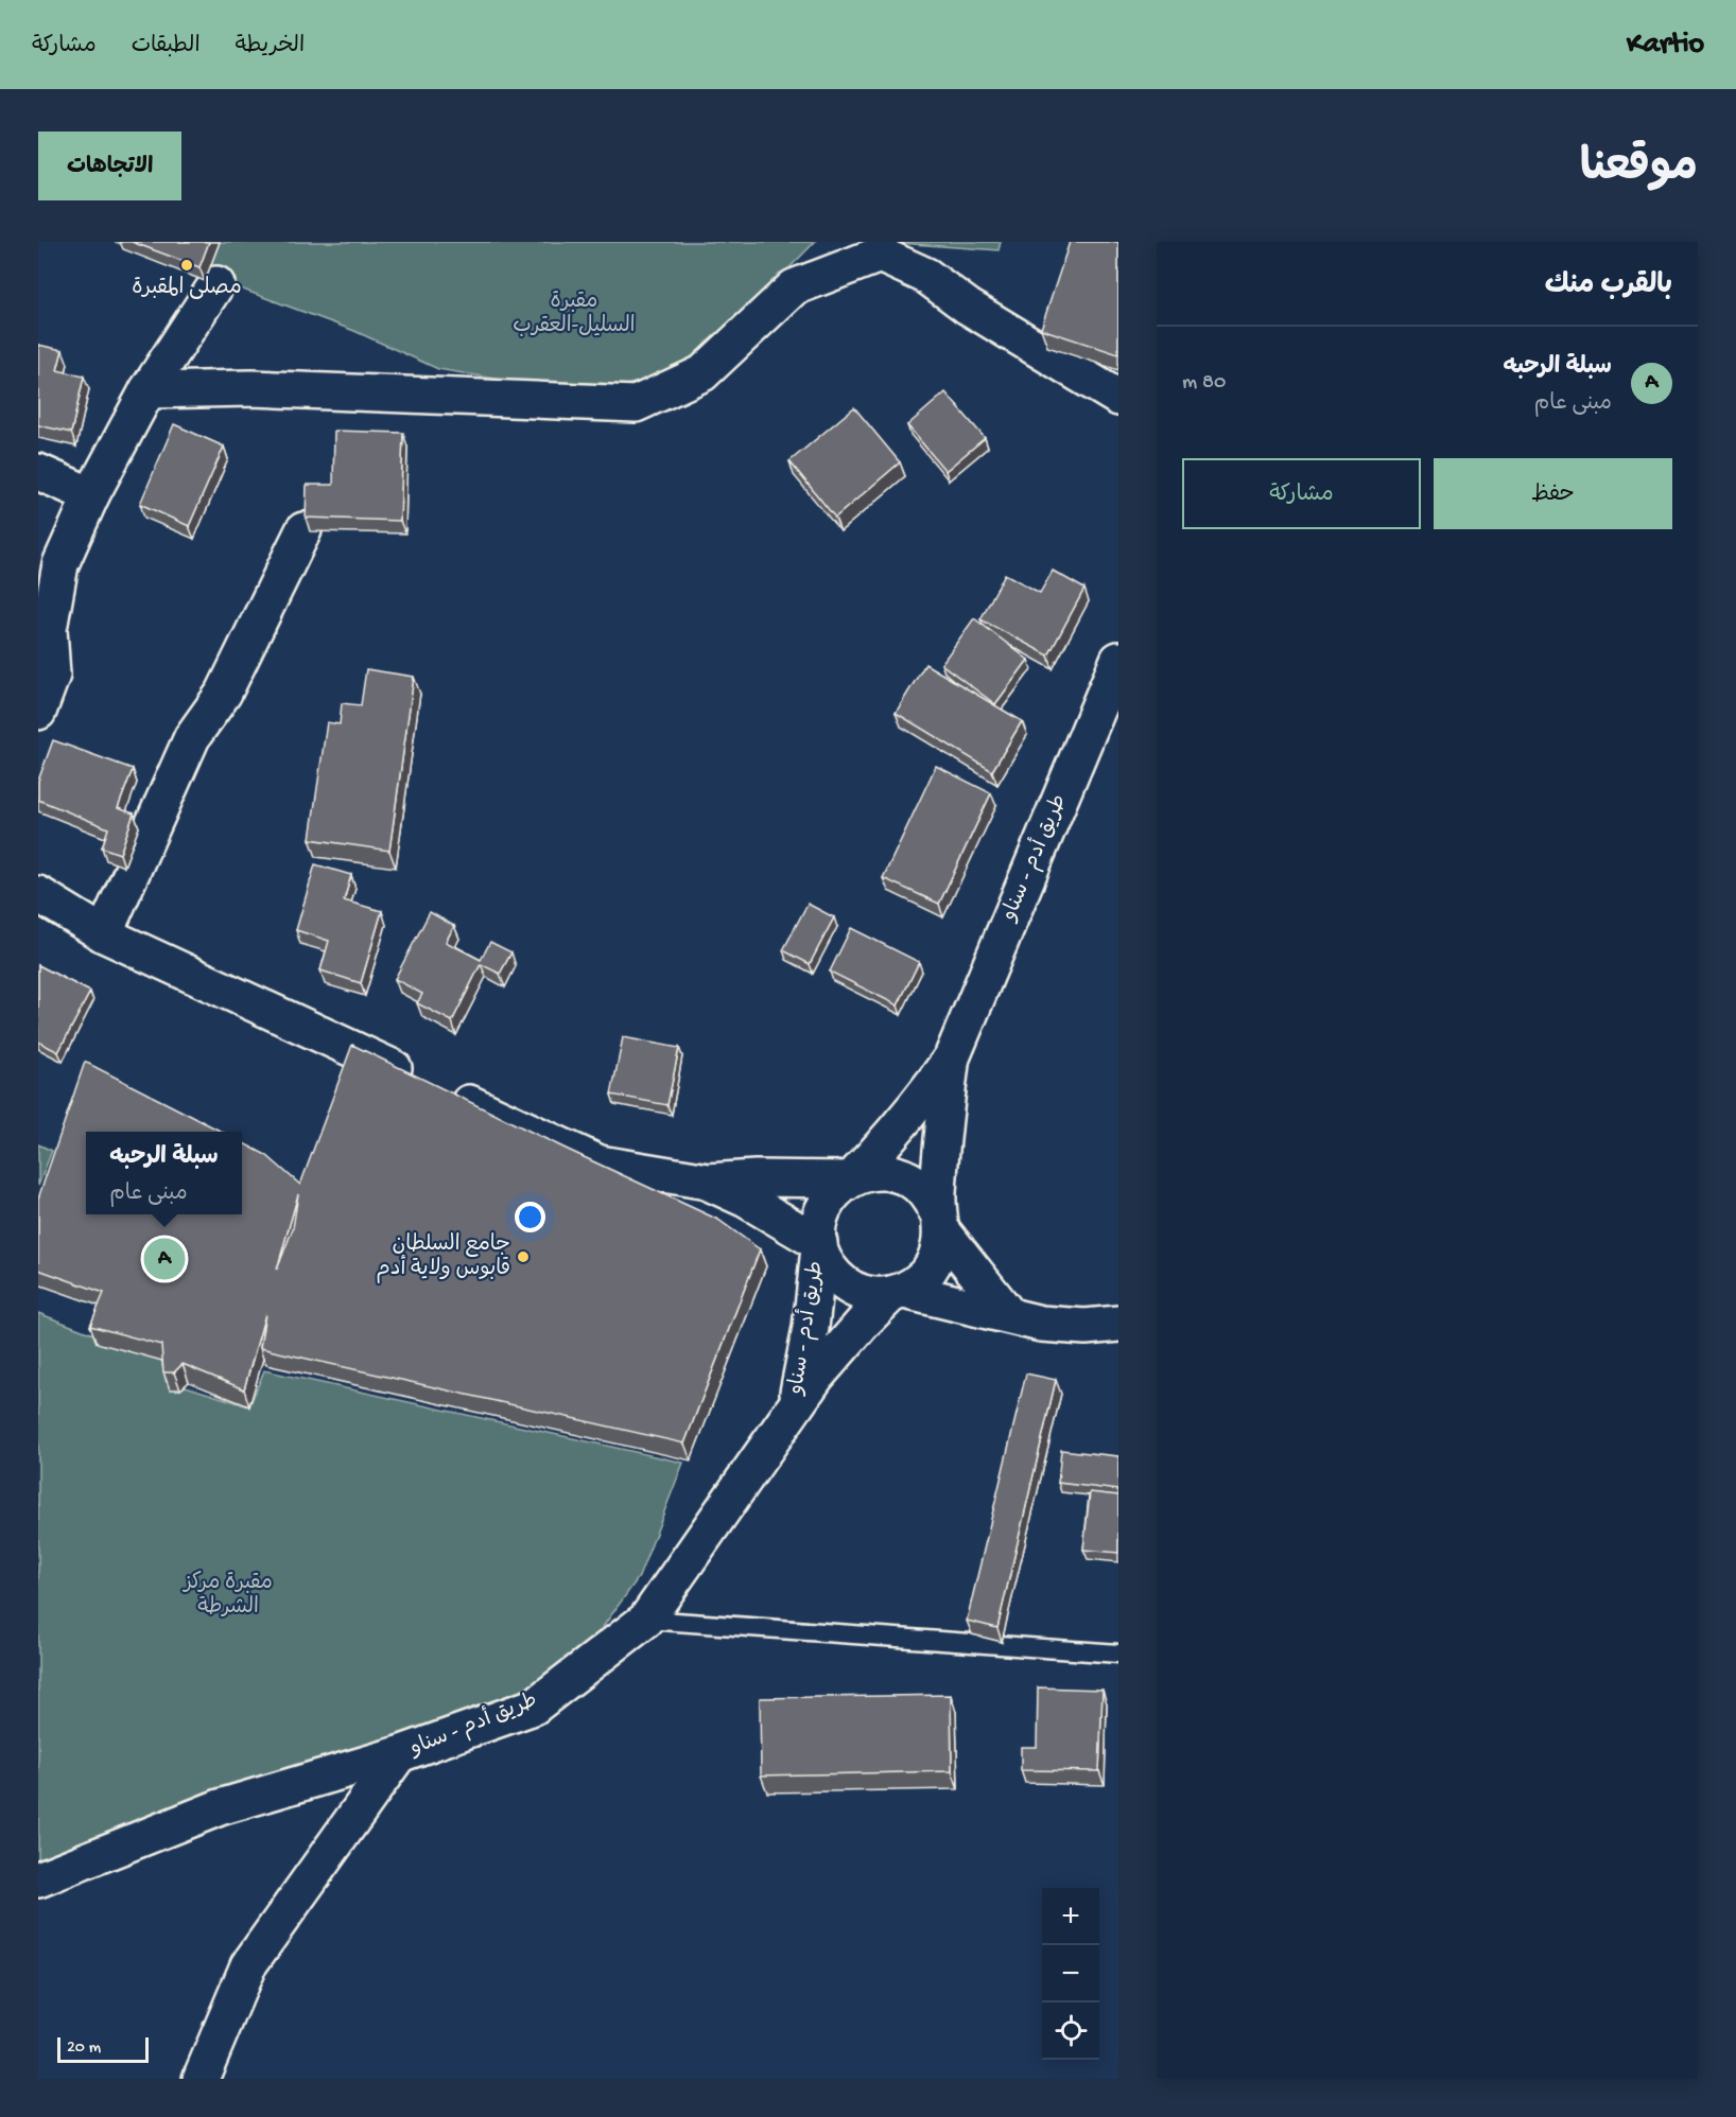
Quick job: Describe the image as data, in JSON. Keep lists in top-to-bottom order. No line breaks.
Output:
{"streets":{"street":["طريق أدم - سناو"]},"parks":["مقبرة السليل-العقرب","مقبرة مركز الشرطة"],"places":["مصلى المقبرة","جامع السلطان قابوس ولاية أدم"],"scale_bar":"20 m","page":{"header":"Kartio","nav":["الخريطة","الطبقات","مشاركة"],"title":"موقعنا","buttons":["الاتجاهات",["حفظ","مشاركة"]],"heading":"بالقرب منك","list":[{"mark":"A","name":"سبلة الرحبه","note":"مبنى عام","value":"80 m"}],"popup":["سبلة الرحبه","مبنى عام"],"pins":"A","map_buttons":["+","−"],"scale":"20 m"}}
